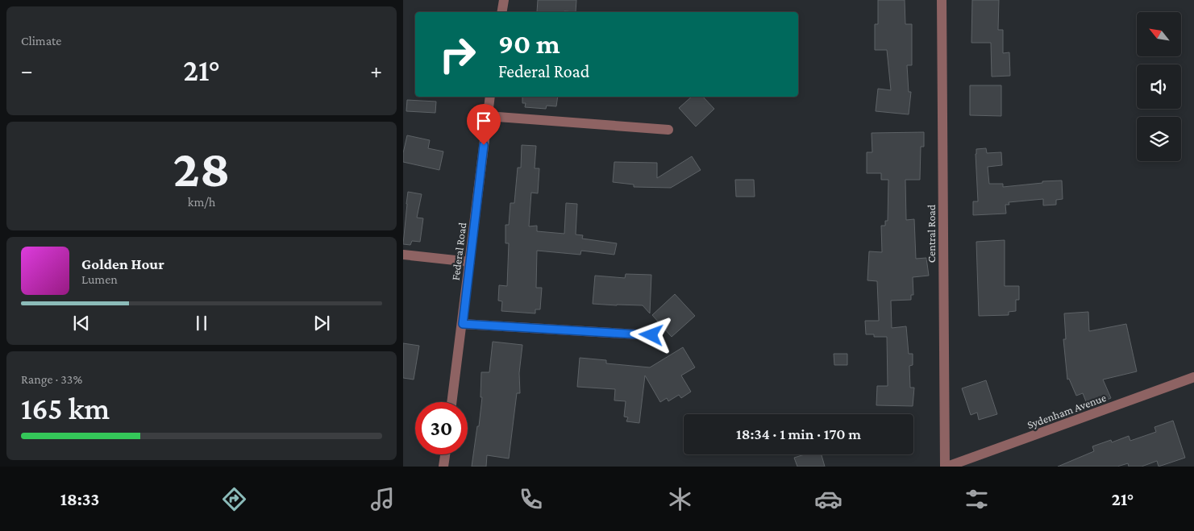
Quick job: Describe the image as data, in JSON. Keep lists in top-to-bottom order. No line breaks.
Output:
{"streets":{"street":["Central Road","Federal Road","Sydenham Avenue"]},"crossings":[["Central Road","Sydenham Avenue"]],"north":"top left","page":{"tile":["Climate",["28","km/h"],["Range · 33%","165 km"]],"turn":["90 m","Federal Road"],"heat":["−","21°","+"],"song":["Golden Hour","Lumen"],"limit":"30","trip":"18:34 · 1 min · 170 m","tabs":["18:33","21°"]}}
